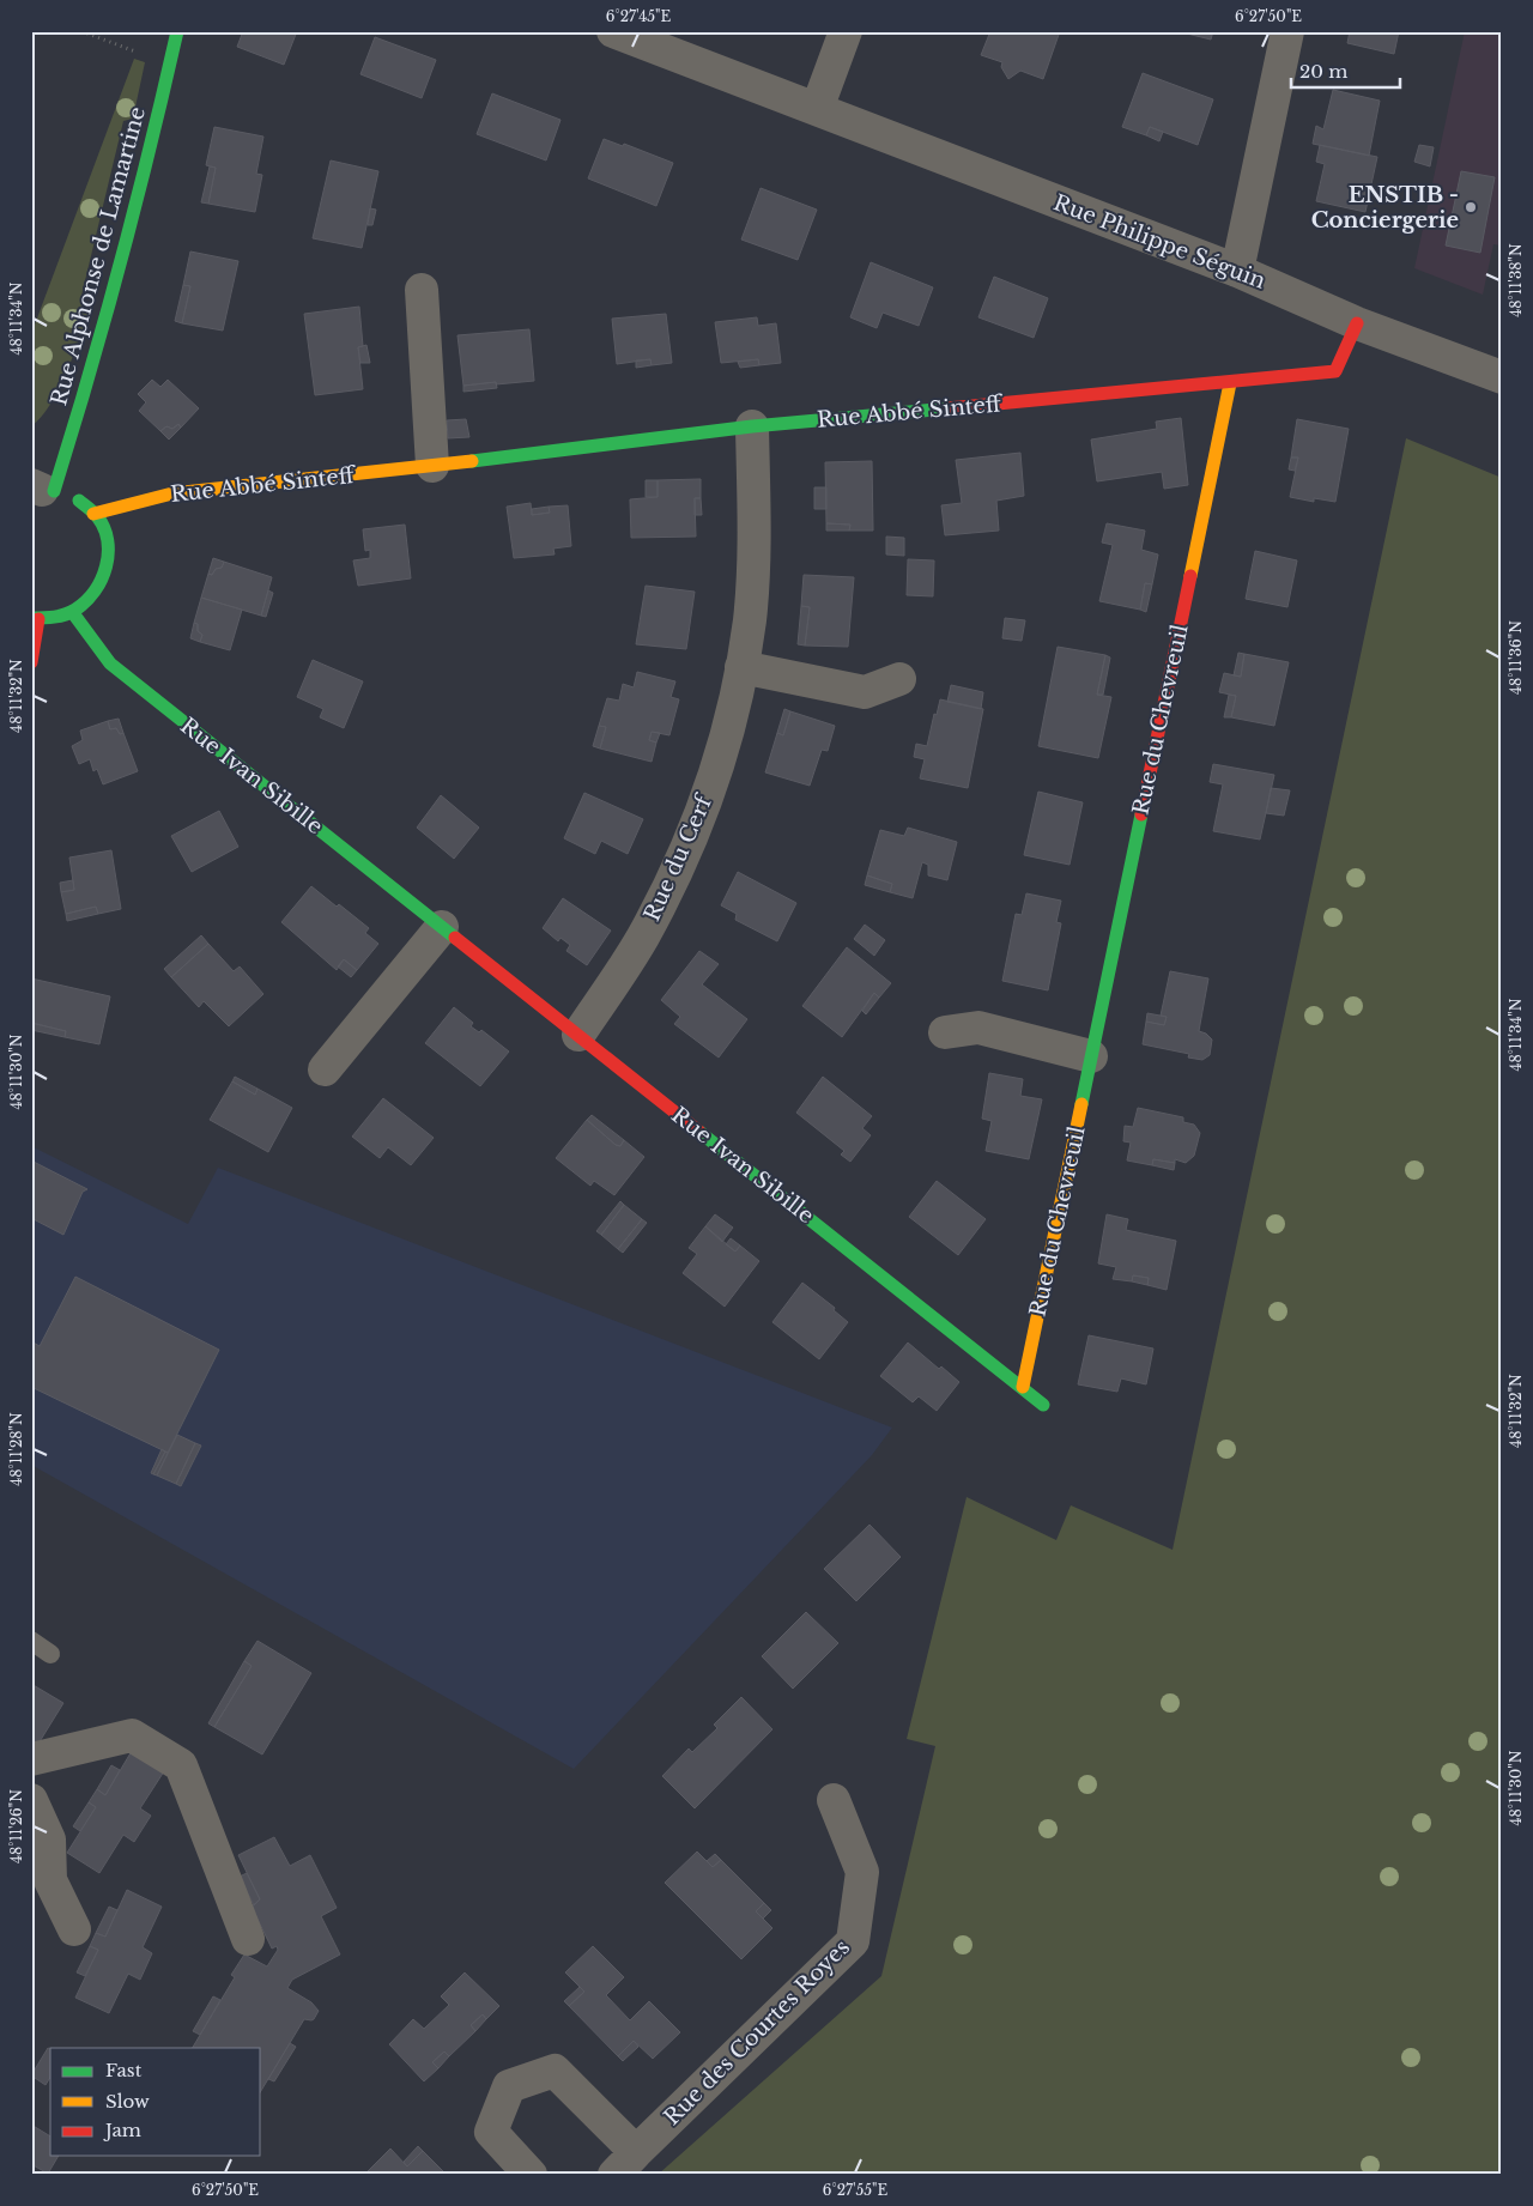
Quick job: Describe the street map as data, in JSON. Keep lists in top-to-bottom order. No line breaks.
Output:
{"streets":{"street":["Rue Philippe Séguin","Rue Alphonse de Lamartine","Rue Abbé Sinteff","Rue du Chevreuil","Rue Ivan Sibille","Rue du Cerf","Rue des Courtes Royes"]},"crossings":[["Rue Philippe Séguin","Rue Abbé Sinteff"],["Rue Abbé Sinteff","Rue du Chevreuil"],["Rue Abbé Sinteff","Rue du Cerf"],["Rue du Chevreuil","Rue Ivan Sibille"],["Rue Ivan Sibille","Rue du Cerf"]],"places":["ENSTIB - Conciergerie"],"legend":["Fast","Slow","Jam"],"scale_bar":"20 m","coordinates":["6°27'45\"E","6°27'50\"E","48°11'38\"N","48°11'34\"N","48°11'36\"N","48°11'32\"N","48°11'30\"N","48°11'28\"N","48°11'26\"N","6°27'55\"E"]}
